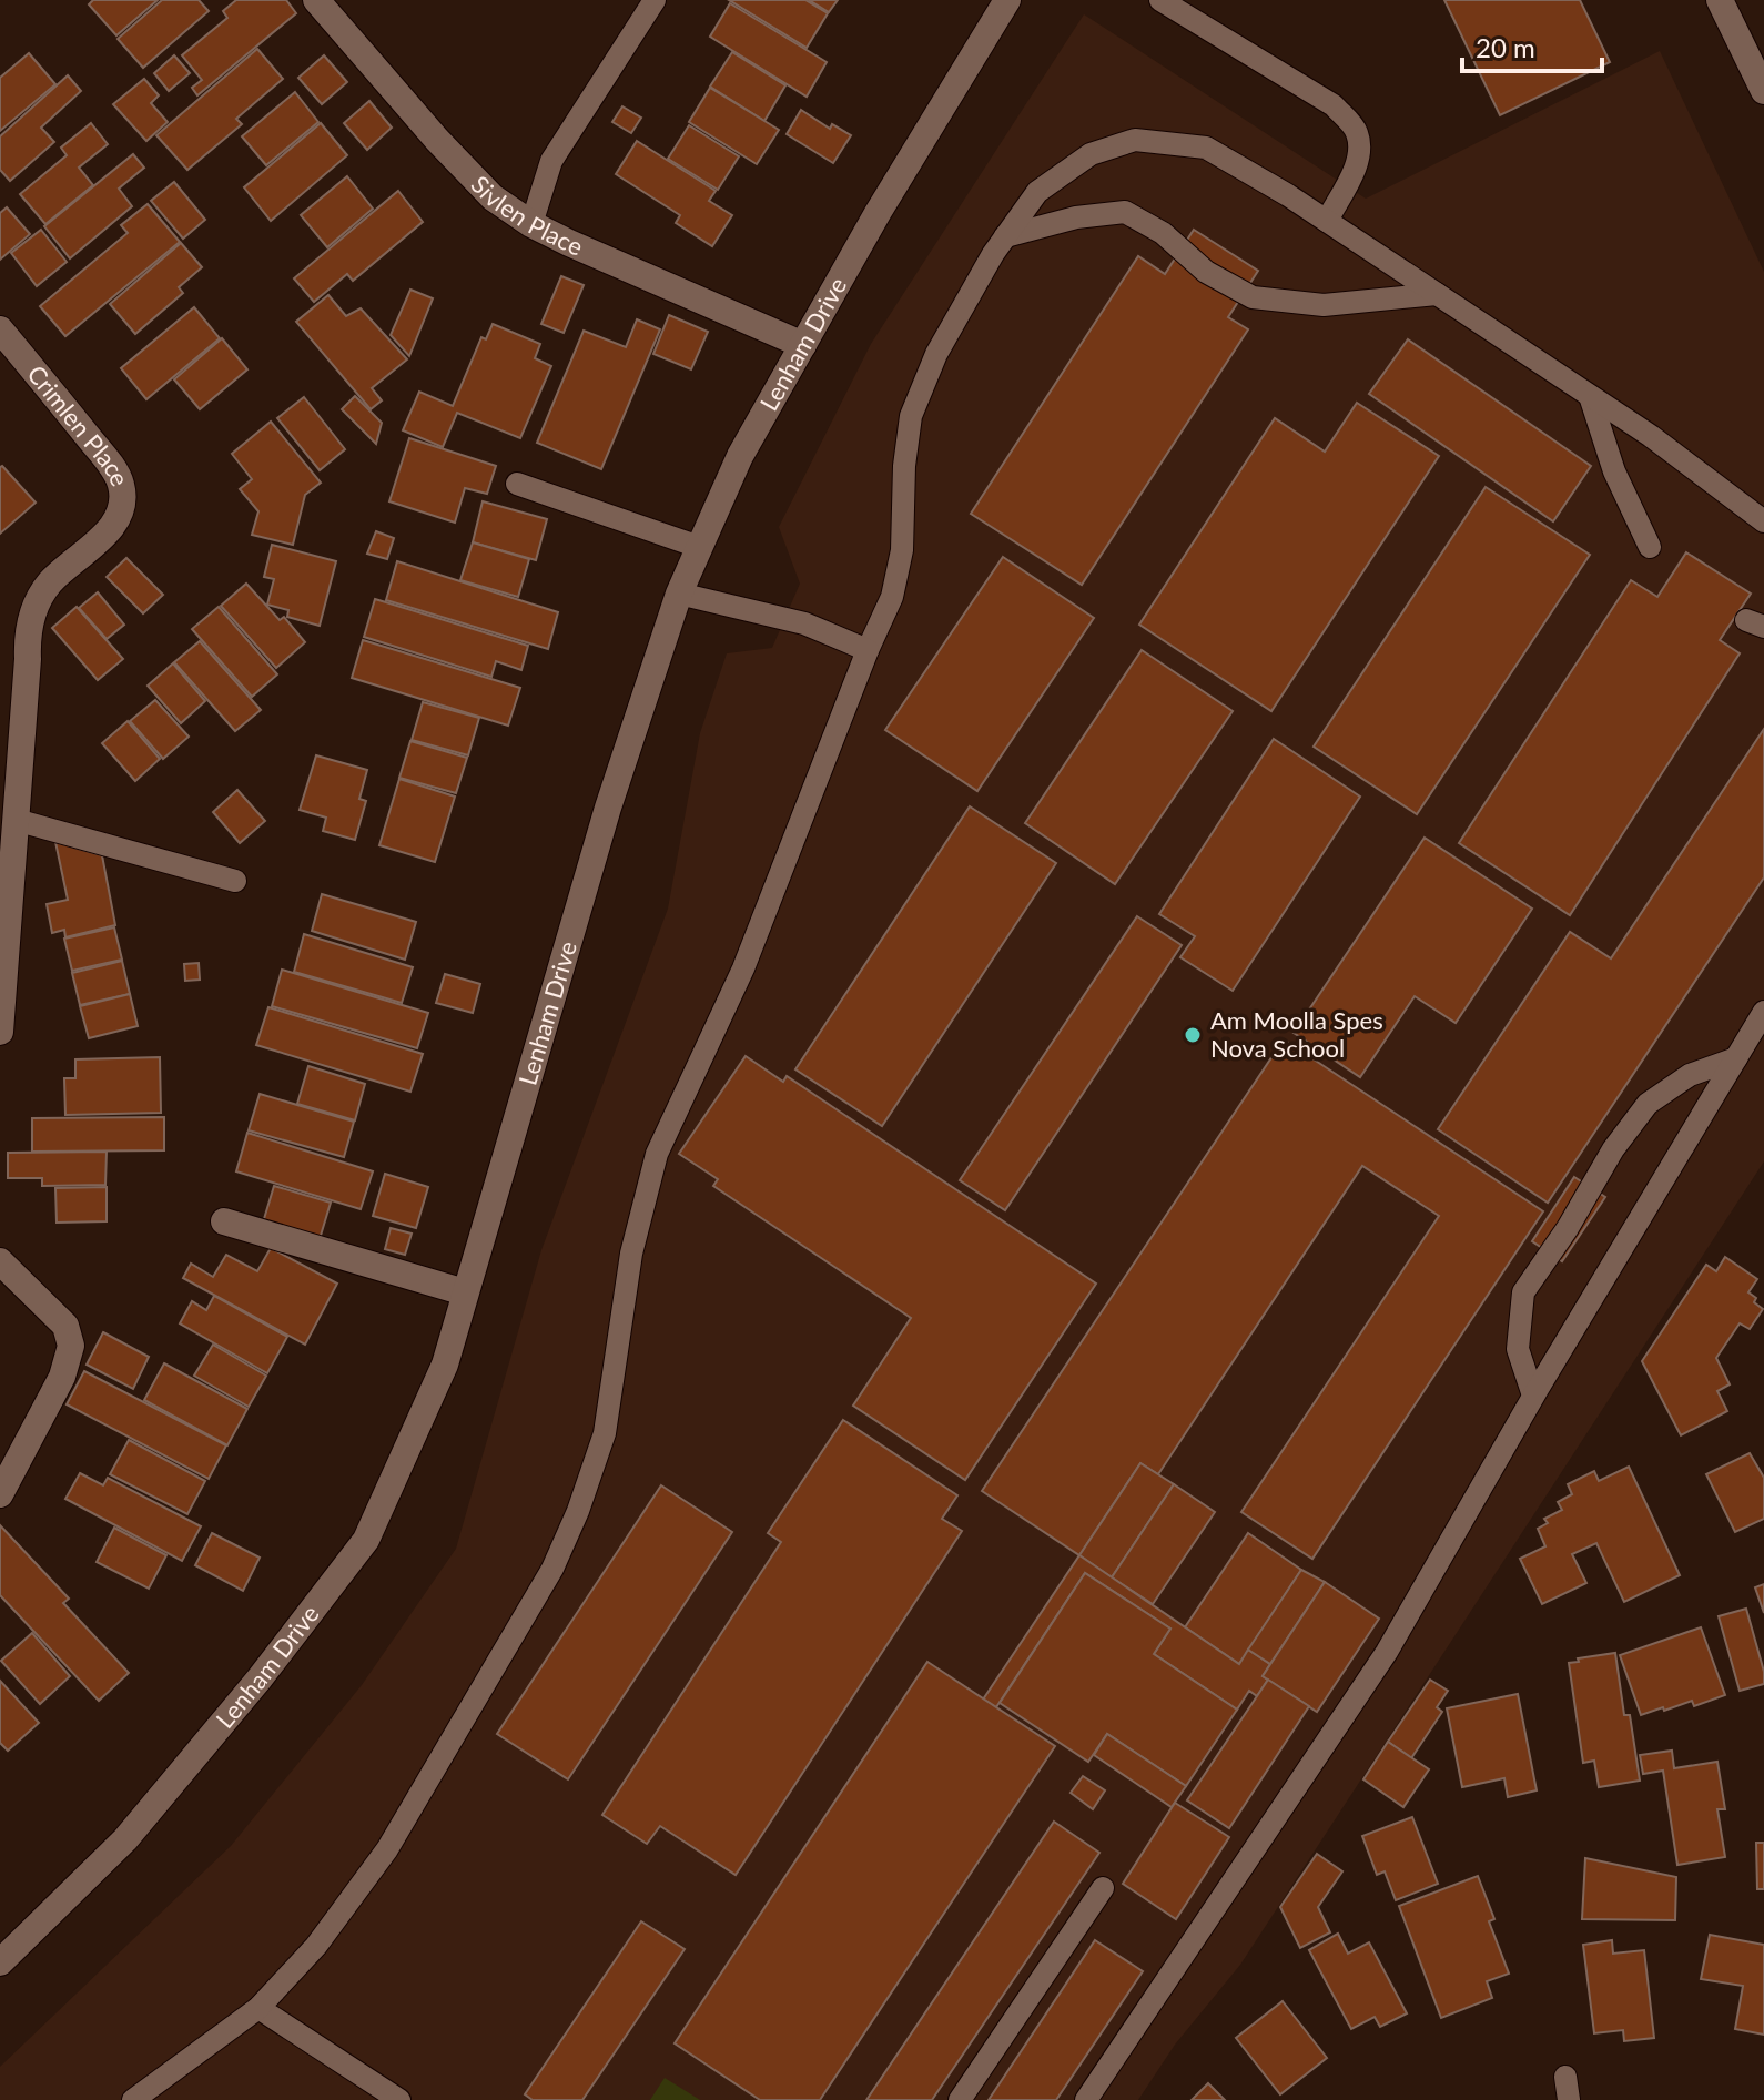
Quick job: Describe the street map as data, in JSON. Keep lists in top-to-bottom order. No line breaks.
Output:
{"streets":{"street":["Sivlen Place","Lenham Drive","Crimlen Place"]},"crossings":[["Sivlen Place","Lenham Drive"]],"places":["Am Moolla Spes Nova School"],"scale_bar":"20 m"}
